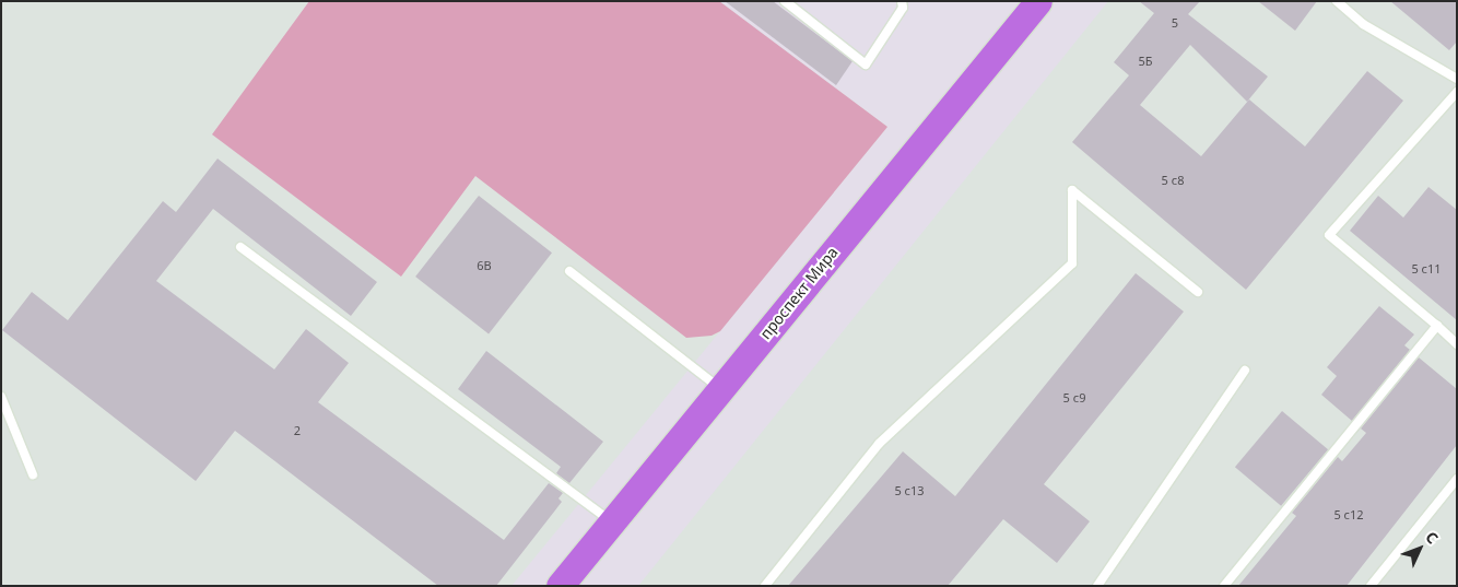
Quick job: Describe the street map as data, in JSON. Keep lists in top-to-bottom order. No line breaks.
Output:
{"streets":{"main road":["проспект Мира"]},"house_numbers":["5","5Б","5 с8","6В","5 с11","5 с9","2","5 с13","5 с12"],"north":"top right"}
